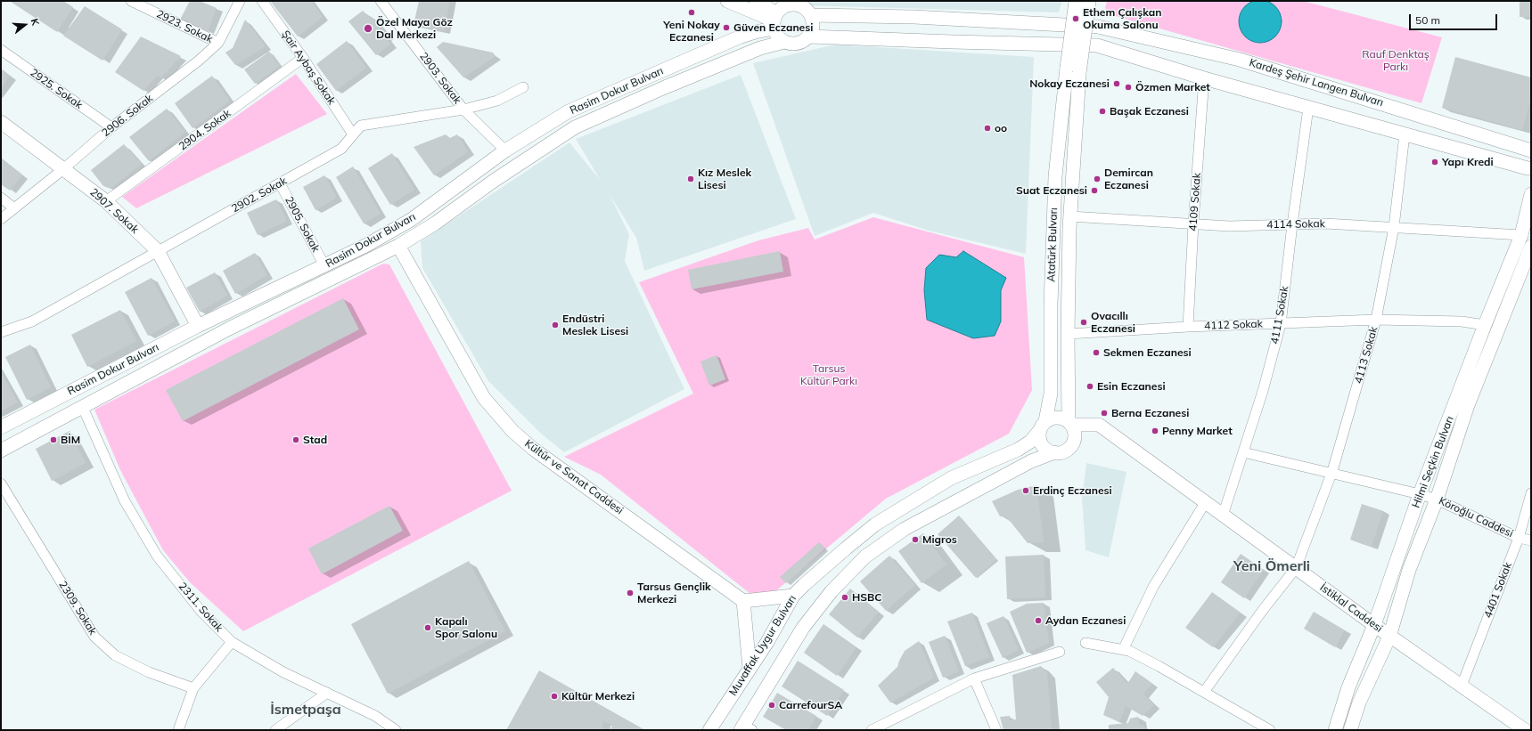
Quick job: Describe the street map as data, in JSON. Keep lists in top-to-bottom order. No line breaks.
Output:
{"streets":{"main road":["Kardeş Şehir Langen Bulvarı","Rasim Dokur Bulvarı","2907. Sokak","Atatürk Bulvarı","Hilmi Seçkin Bulvarı","Kültür ve Sanat Caddesi","İstiklal Caddesi","Muvaffak Uygur Bulvarı"],"street":["2923. Sokak","Şair Aybaş Sokak","2903. Sokak","2925. Sokak","2906. Sokak","2904. Sokak","2902. Sokak","4109 Sokak","2905. Sokak","4114 Sokak","4111 Sokak","4112 Sokak","4113 Sokak","Köroğlu Caddesi","4401 Sokak","2311. Sokak","2309. Sokak"]},"crossings":[["2923. Sokak","2906. Sokak"],["Şair Aybaş Sokak","2904. Sokak"],["Şair Aybaş Sokak","2902. Sokak"],["2903. Sokak","Rasim Dokur Bulvarı"],["2903. Sokak","2902. Sokak"],["Kardeş Şehir Langen Bulvarı","Rasim Dokur Bulvarı"],["2925. Sokak","2906. Sokak"],["Rasim Dokur Bulvarı","2907. Sokak"],["Rasim Dokur Bulvarı","2905. Sokak"],["2906. Sokak","2907. Sokak"],["2904. Sokak","2907. Sokak"],["2902. Sokak","2907. Sokak"],["2902. Sokak","2905. Sokak"],["4109 Sokak","4114 Sokak"],["4109 Sokak","4112 Sokak"],["4114 Sokak","Atatürk Bulvarı"],["4114 Sokak","4111 Sokak"],["4114 Sokak","4113 Sokak"],["4114 Sokak","Hilmi Seçkin Bulvarı"],["Atatürk Bulvarı","4112 Sokak"],["Atatürk Bulvarı","İstiklal Caddesi"],["Atatürk Bulvarı","Muvaffak Uygur Bulvarı"],["4111 Sokak","4112 Sokak"],["4111 Sokak","Köroğlu Caddesi"],["4111 Sokak","İstiklal Caddesi"],["4112 Sokak","4113 Sokak"],["4112 Sokak","Hilmi Seçkin Bulvarı"],["4113 Sokak","Köroğlu Caddesi"],["4113 Sokak","İstiklal Caddesi"],["Hilmi Seçkin Bulvarı","Köroğlu Caddesi"],["Hilmi Seçkin Bulvarı","İstiklal Caddesi"],["Köroğlu Caddesi","4401 Sokak"],["4401 Sokak","İstiklal Caddesi"],["İstiklal Caddesi","Muvaffak Uygur Bulvarı"]],"districts":["Yeni Ömerli","İsmetpaşa"],"parks":["Rauf Denktaş Parkı","Tarsus Kültür Parkı"],"places":["Yeni Nokay Eczanesi","Ethem Çalışkan Okuma Salonu","Güven Eczanesi","Özel Maya Göz Dal Merkezi","Nokay Eczanesi","Özmen Market","Başak Eczanesi","oo","Yapı Kredi","Kız Meslek Lisesi","Demircan Eczanesi","Suat Eczanesi","Ovacıllı Eczanesi","Endüstri Meslek Lisesi","Sekmen Eczanesi","Esin Eczanesi","Berna Eczanesi","Penny Market","BİM","Stad","Erdinç Eczanesi","Migros","Tarsus Gençlik Merkezi","HSBC","Aydan Eczanesi","Kapalı Spor Salonu","Kültür Merkezi","CarrefourSA"],"scale_bar":"50 m","north":"right"}
